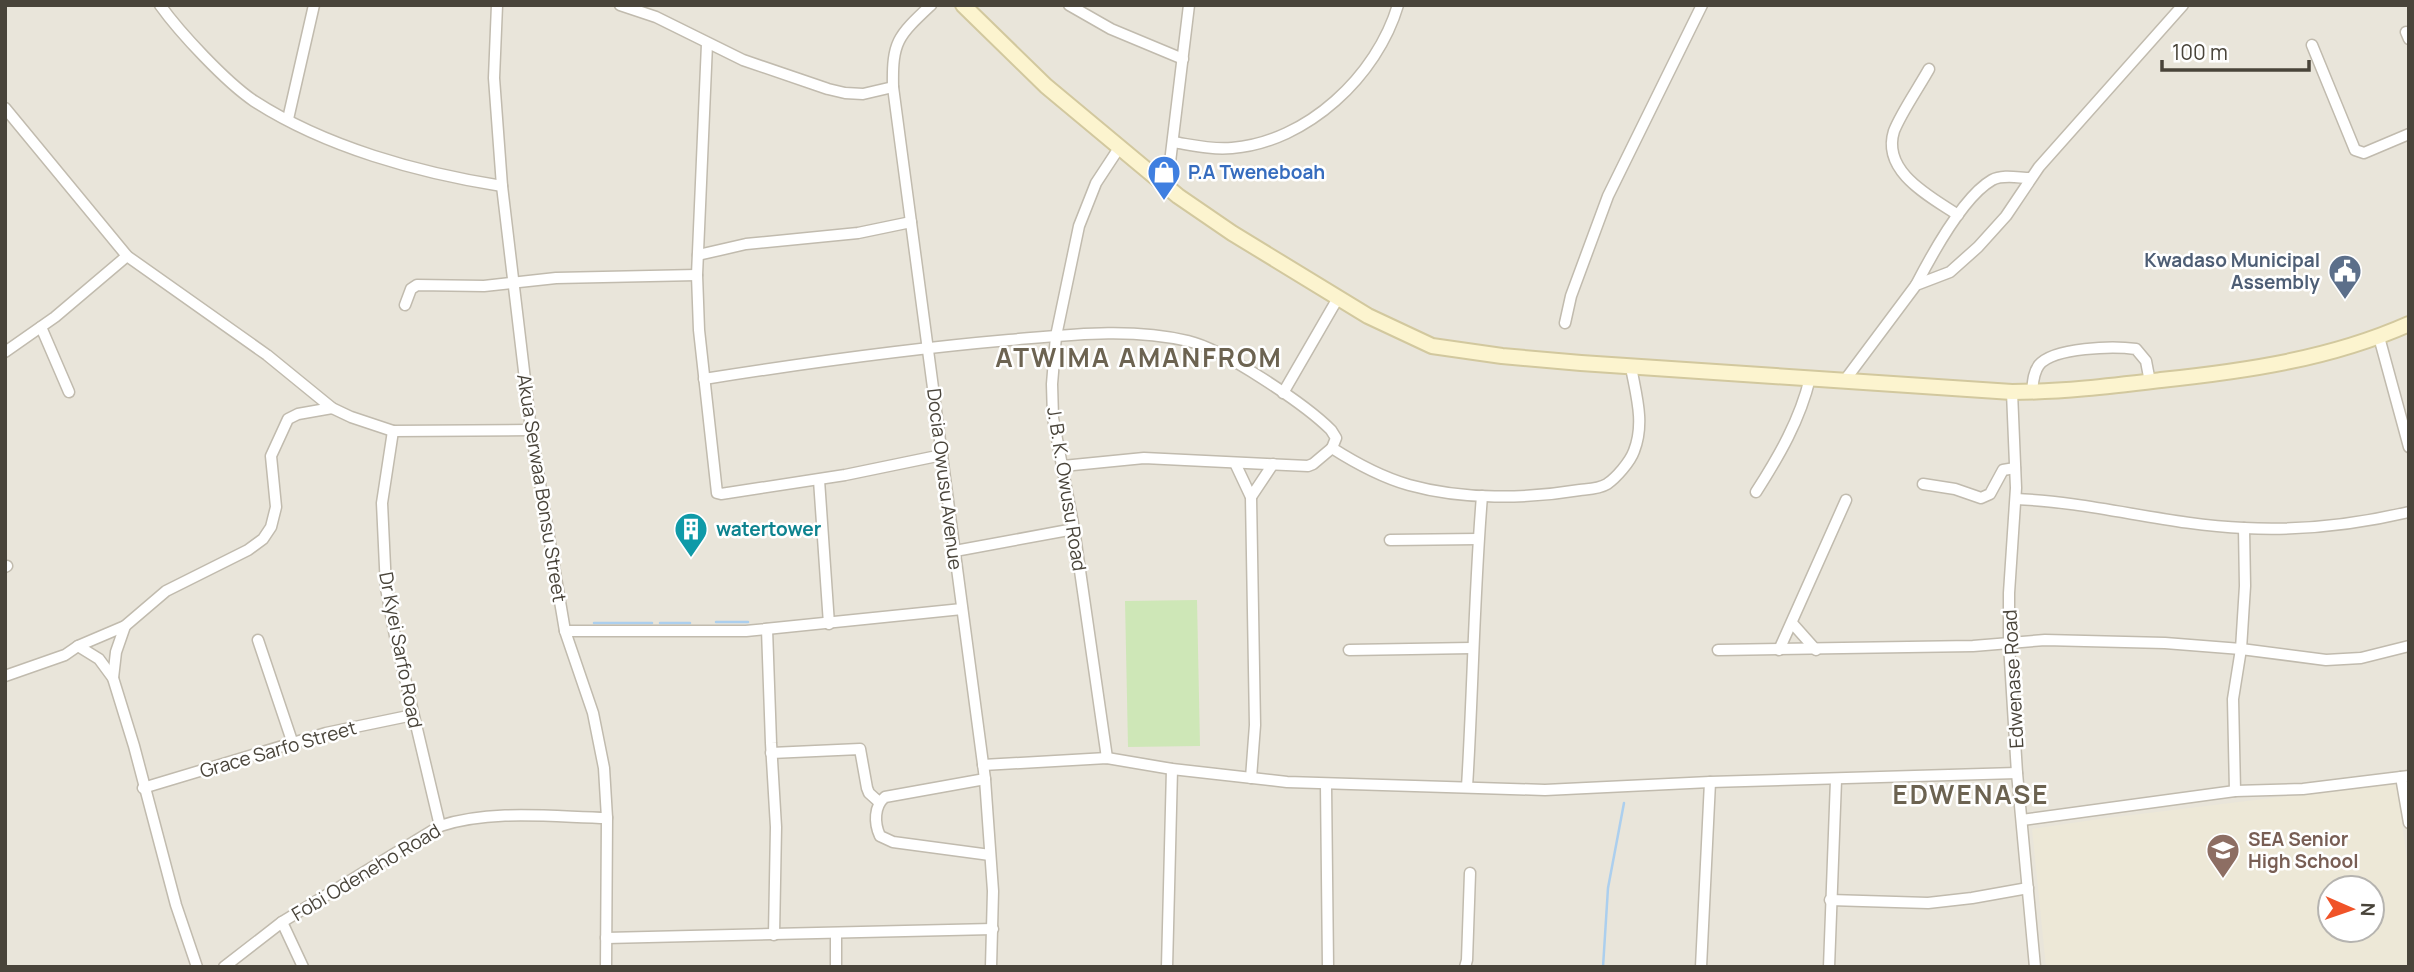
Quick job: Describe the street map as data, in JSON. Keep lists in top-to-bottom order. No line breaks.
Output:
{"streets":{"street":["Docia Owusu Avenue","Akua Serwaa Bonsu Street","J. B. K. Owusu Road","Dr Kyei Sarfo Road","Edwenase Road","Grace Sarfo Street","Fobi Odeneho Road"]},"crossings":[["Akua Serwaa Bonsu Street","Fobi Odeneho Road"],["Dr Kyei Sarfo Road","Grace Sarfo Street"],["Dr Kyei Sarfo Road","Fobi Odeneho Road"]],"districts":["ATWIMA AMANFROM","EDWENASE"],"places":{"shop":["P.A Tweneboah"],"public building":["Kwadaso Municipal Assembly"],"building":["watertower"],"school or university":["SEA Senior High School"]},"scale_bar":"100 m","north":"right"}
